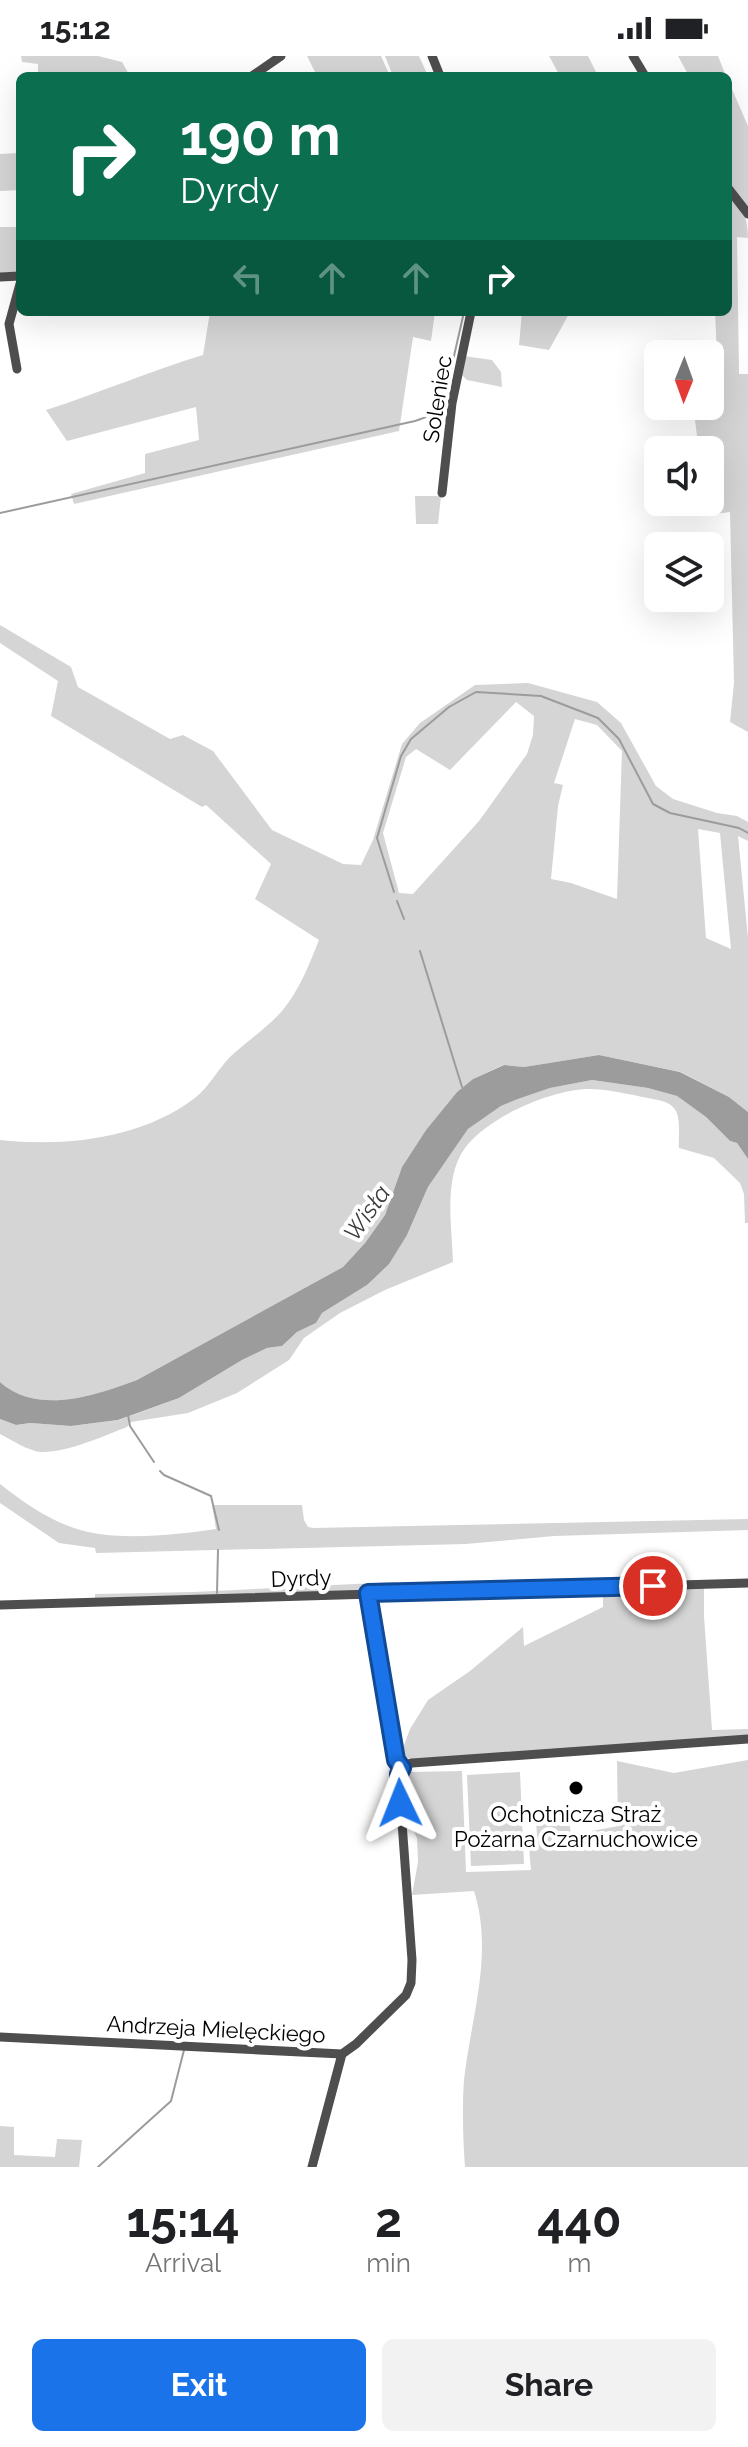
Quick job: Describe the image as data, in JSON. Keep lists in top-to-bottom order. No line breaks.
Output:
{"streets":{"street":["Soleniec","Dyrdy","Andrzeja Mielęckiego"]},"crossings":[["Dyrdy","Andrzeja Mielęckiego"]],"water":["Wisła"],"places":["Ochotnicza Straż Pożarna Czarnuchowice"],"north":"bottom","page":{"status":"15:12","turn":["190 m","Dyrdy"],"eta":["15:14","Arrival","2","min","440","m"],"buttons":["Exit","Share"]}}
